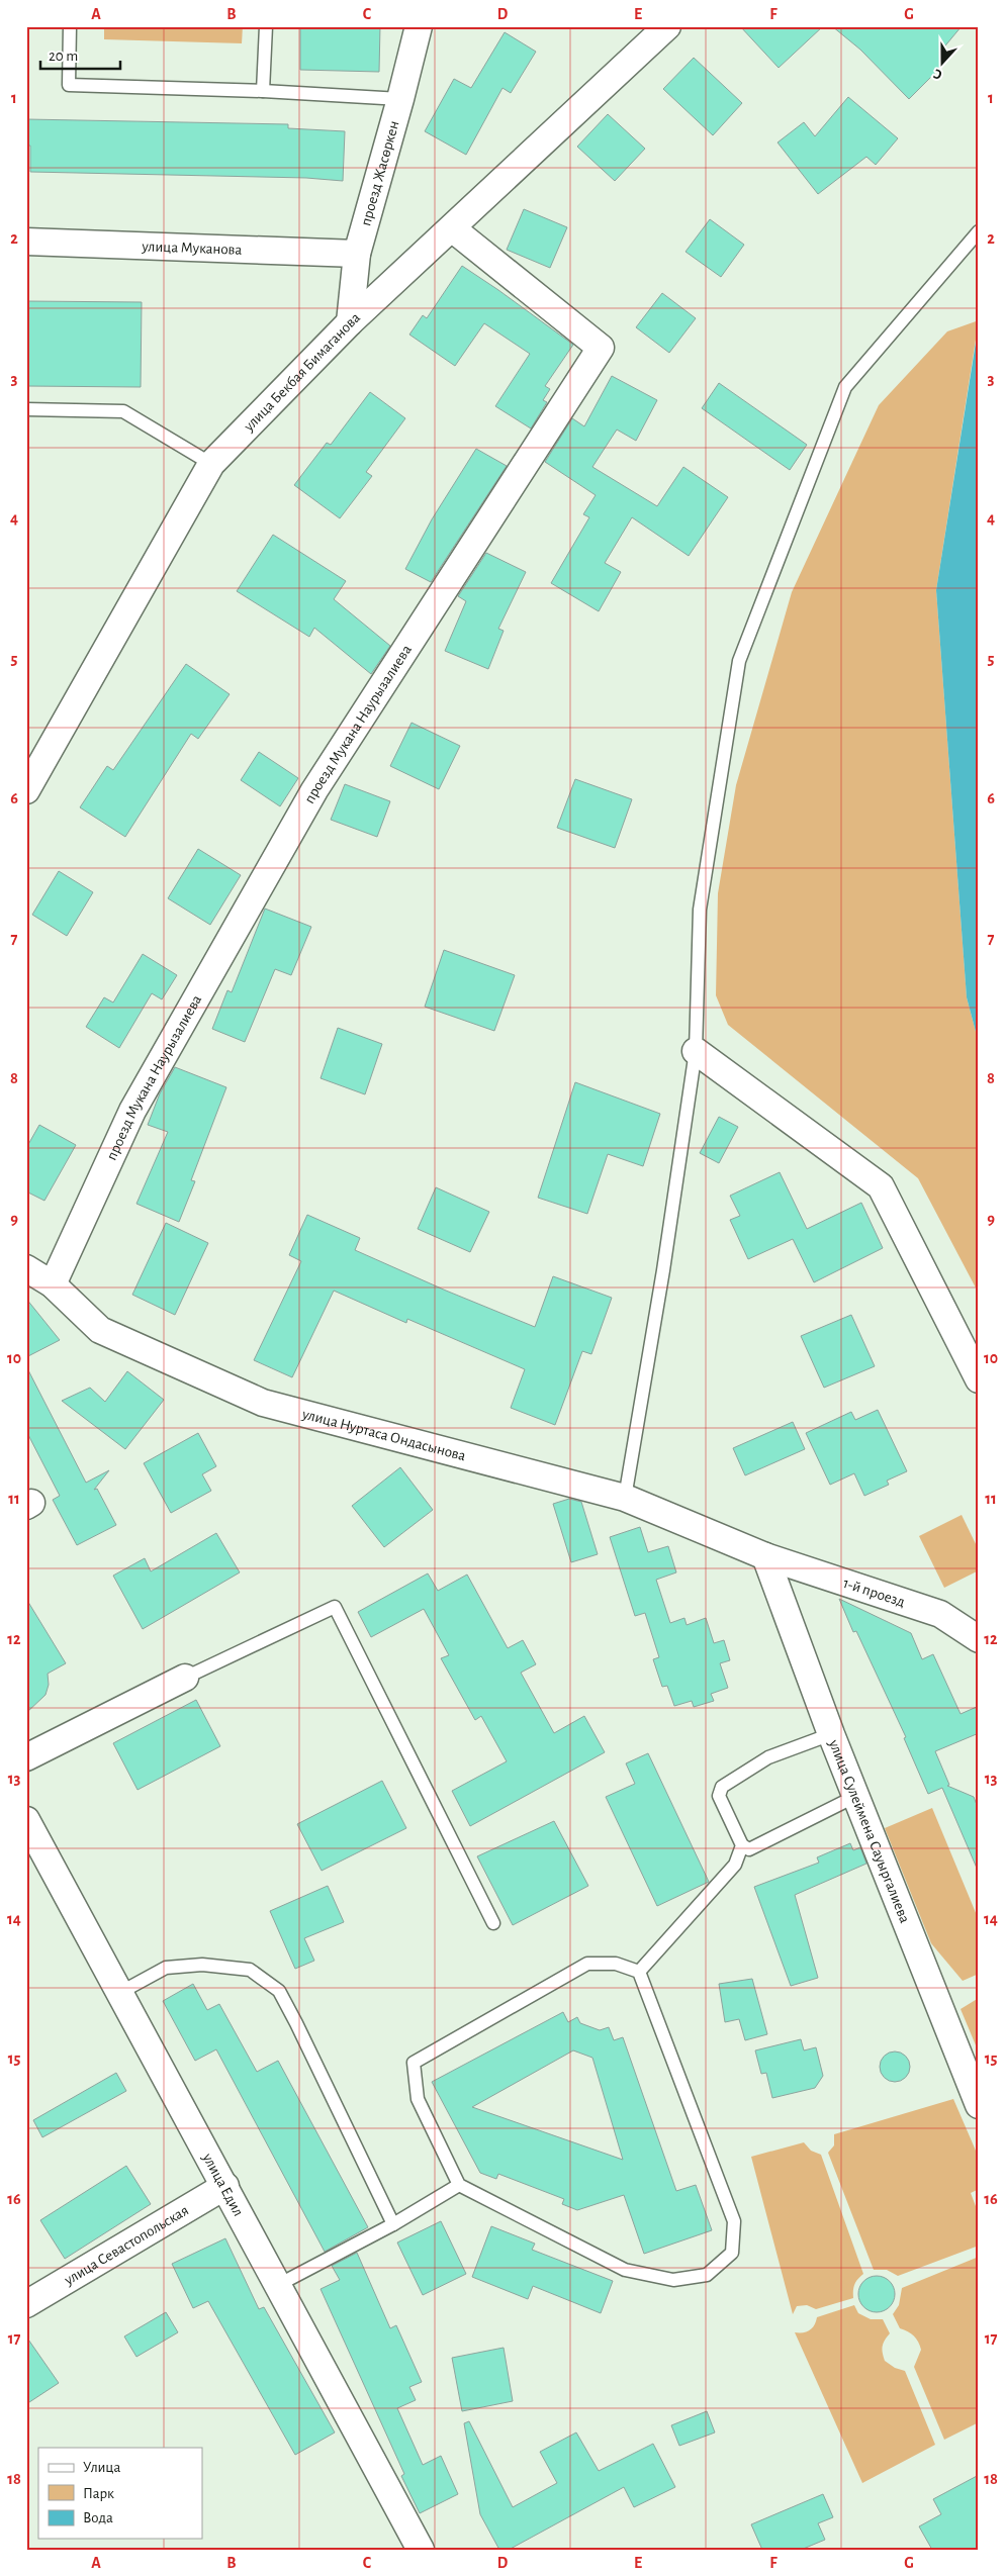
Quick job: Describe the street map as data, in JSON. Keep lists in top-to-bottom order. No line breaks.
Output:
{"streets":{"street":["проезд Жасөркен","улица Муканова","улица Бекбая Бимаганова","проезд Мукана Наурызалиева","улица Нуртаса Ондасынова","1-й проезд","улица Сулеймена Сауыргалиева","улица Едил","улица Севастопольская"]},"crossings":[["проезд Жасөркен","улица Муканова"],["проезд Жасөркен","улица Бекбая Бимаганова"],["улица Бекбая Бимаганова","проезд Мукана Наурызалиева"],["проезд Мукана Наурызалиева","улица Нуртаса Ондасынова"],["улица Нуртаса Ондасынова","1-й проезд"],["улица Нуртаса Ондасынова","улица Сулеймена Сауыргалиева"],["1-й проезд","улица Сулеймена Сауыргалиева"],["улица Едил","улица Севастопольская"]],"legend":["Улица","Парк","Вода"],"scale_bar":"20 m","north":"bottom","grid":{"columns":["A","B","C","D","E","F","G"],"rows":["1","2","3","4","5","6","7","8","9","10","11","12","13","14","15","16","17","18"]}}
